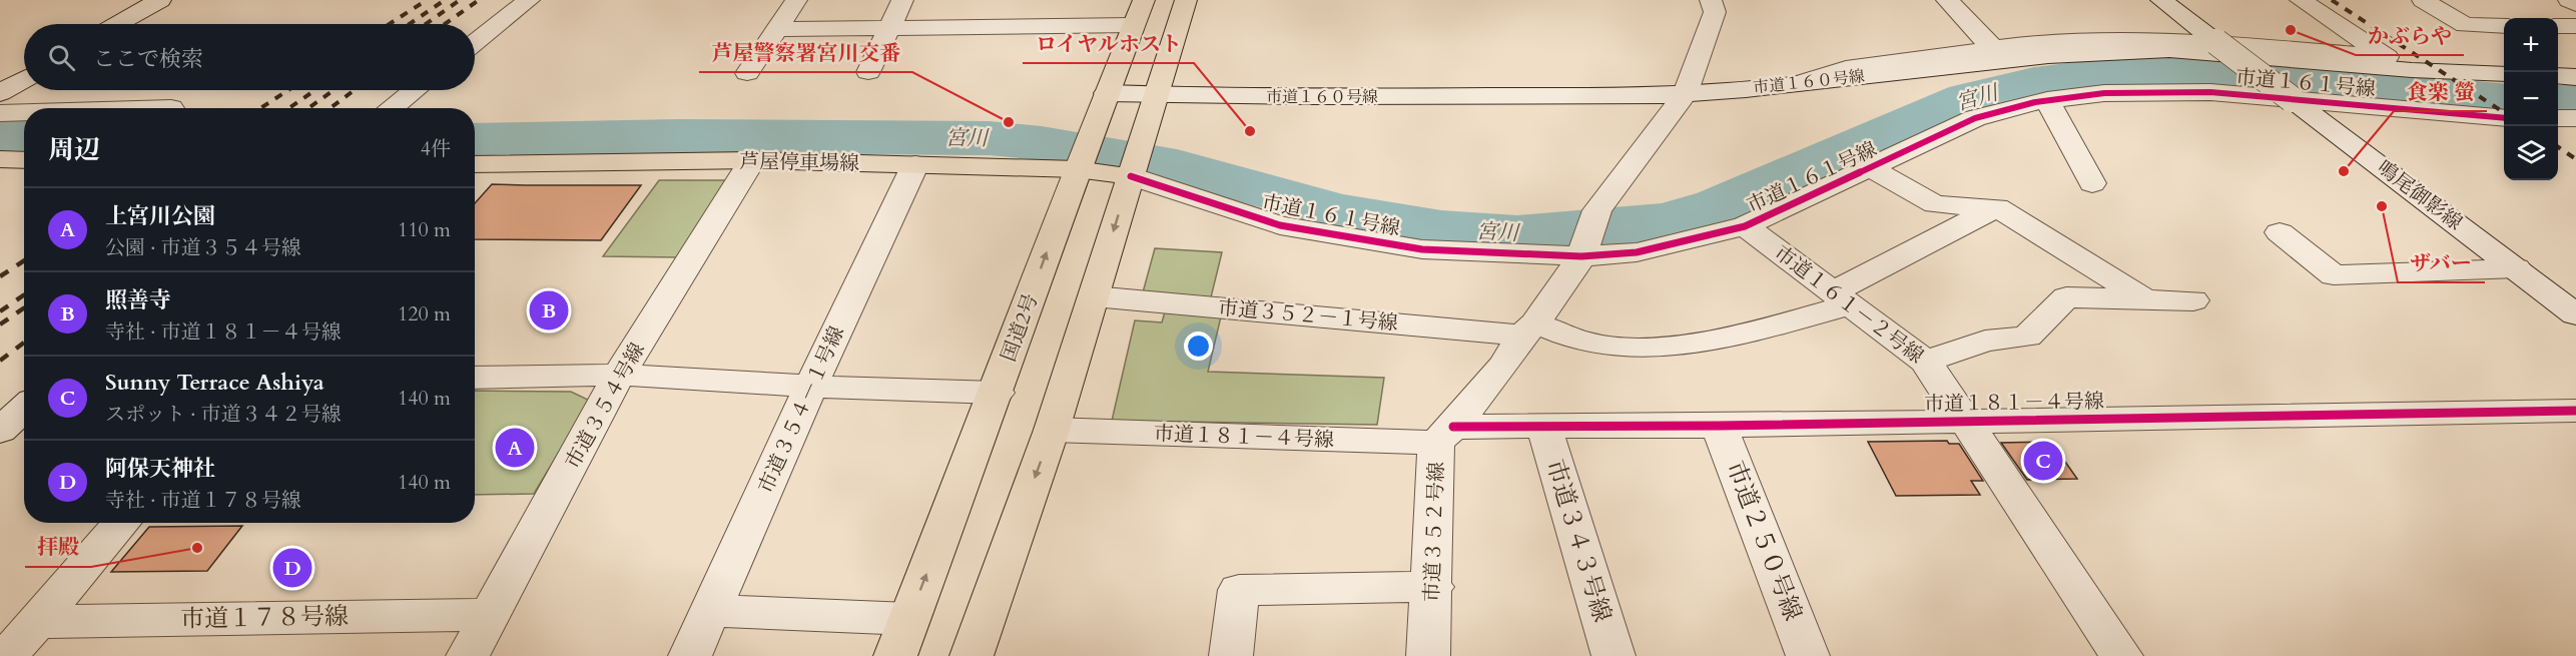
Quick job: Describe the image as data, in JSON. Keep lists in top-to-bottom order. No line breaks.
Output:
{"streets":{"main road":["芦屋停車場線","国道2号"],"street":["市道１６０号線","市道１６１号線","鳴尾御影線","市道１６１－２号線","市道３５２－１号線","市道１８１－４号線","市道３５４号線","市道３５４－１号線","市道３５２号線","市道３４３号線","市道２５０号線","市道１７８号線"]},"crossings":[["市道１６０号線","国道2号"],["市道１６１号線","芦屋停車場線"],["市道１６１号線","鳴尾御影線"],["市道１６１号線","市道１６１－２号線"],["芦屋停車場線","国道2号"],["芦屋停車場線","市道３５４号線"],["芦屋停車場線","市道３５４－１号線"],["市道１６１－２号線","市道３５２－１号線"],["市道１６１－２号線","市道１８１－４号線"],["市道１８１－４号線","市道３５２号線"],["市道１８１－４号線","市道３４３号線"],["市道１８１－４号線","市道２５０号線"],["市道３５４号線","市道１７８号線"]],"water":["宮川"],"places":["かぶらや","芦屋警察署宮川交番","ロイヤルホスト","食楽 螢","ザバー","拝殿"],"page":{"map_buttons":["+","−"],"search":"ここで検索","heading":["周辺","4件"],"list":[{"mark":"A","name":"上宮川公園","note":"公園 · 市道３５４号線","value":"110 m"},{"mark":"B","name":"照善寺","note":"寺社 · 市道１８１－４号線","value":"120 m"},{"mark":"C","name":"Sunny Terrace Ashiya","note":"スポット · 市道３４２号線","value":"140 m"},{"mark":"D","name":"阿保天神社","note":"寺社 · 市道１７８号線","value":"140 m"}],"pins":["B","A","C","D"]}}
